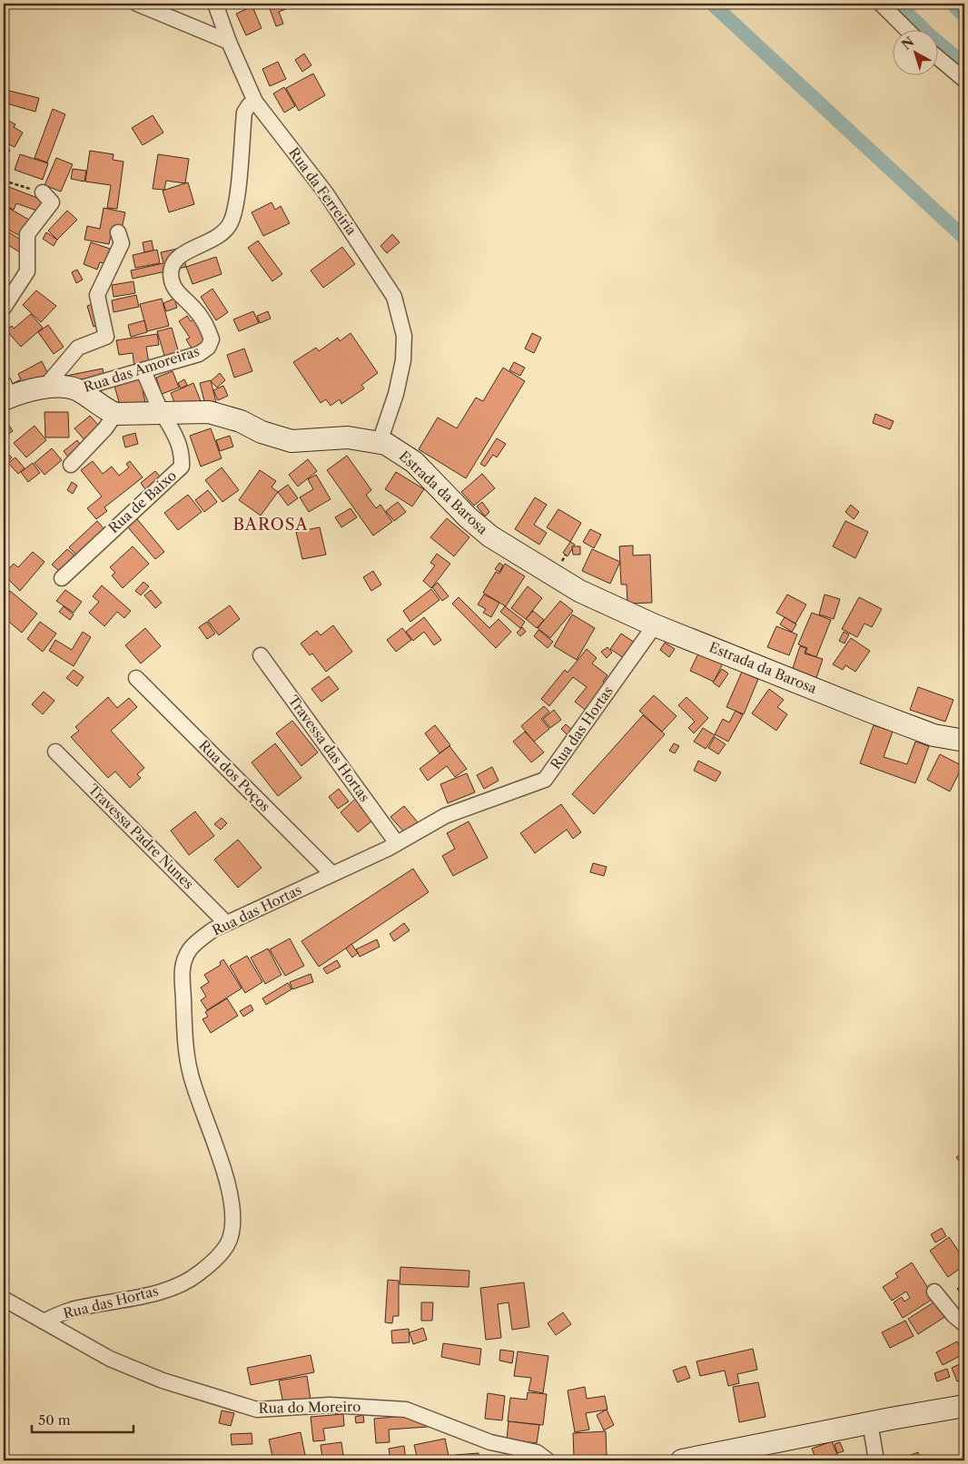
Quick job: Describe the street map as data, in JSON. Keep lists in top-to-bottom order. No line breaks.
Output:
{"streets":{"street":["Rua da Ferreiria","Rua das Amoreiras","Estrada da Barosa","Rua de Baixo","Rua das Hortas","Travessa das Hortas","Rua dos Poços","Travessa Padre Nunes","Rua do Moreiro"]},"crossings":[["Rua da Ferreiria","Rua das Amoreiras"],["Rua da Ferreiria","Estrada da Barosa"],["Rua das Amoreiras","Estrada da Barosa"],["Estrada da Barosa","Rua de Baixo"],["Estrada da Barosa","Rua das Hortas"],["Rua das Hortas","Travessa das Hortas"],["Rua das Hortas","Rua dos Poços"],["Rua das Hortas","Travessa Padre Nunes"],["Rua das Hortas","Rua do Moreiro"]],"districts":["BAROSA"],"scale_bar":"50 m","north":"top left"}
